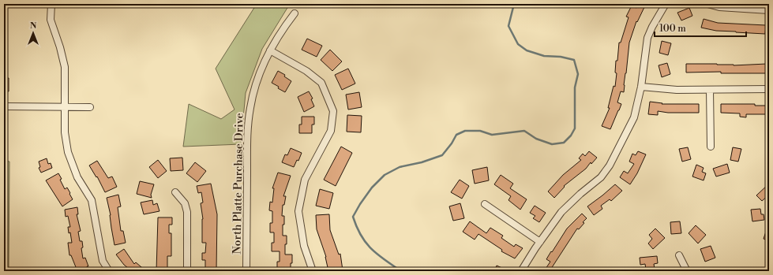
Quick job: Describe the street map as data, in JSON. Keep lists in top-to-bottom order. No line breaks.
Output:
{"streets":{"street":["North Platte Purchase Drive"]},"scale_bar":"100 m","north":"top"}
